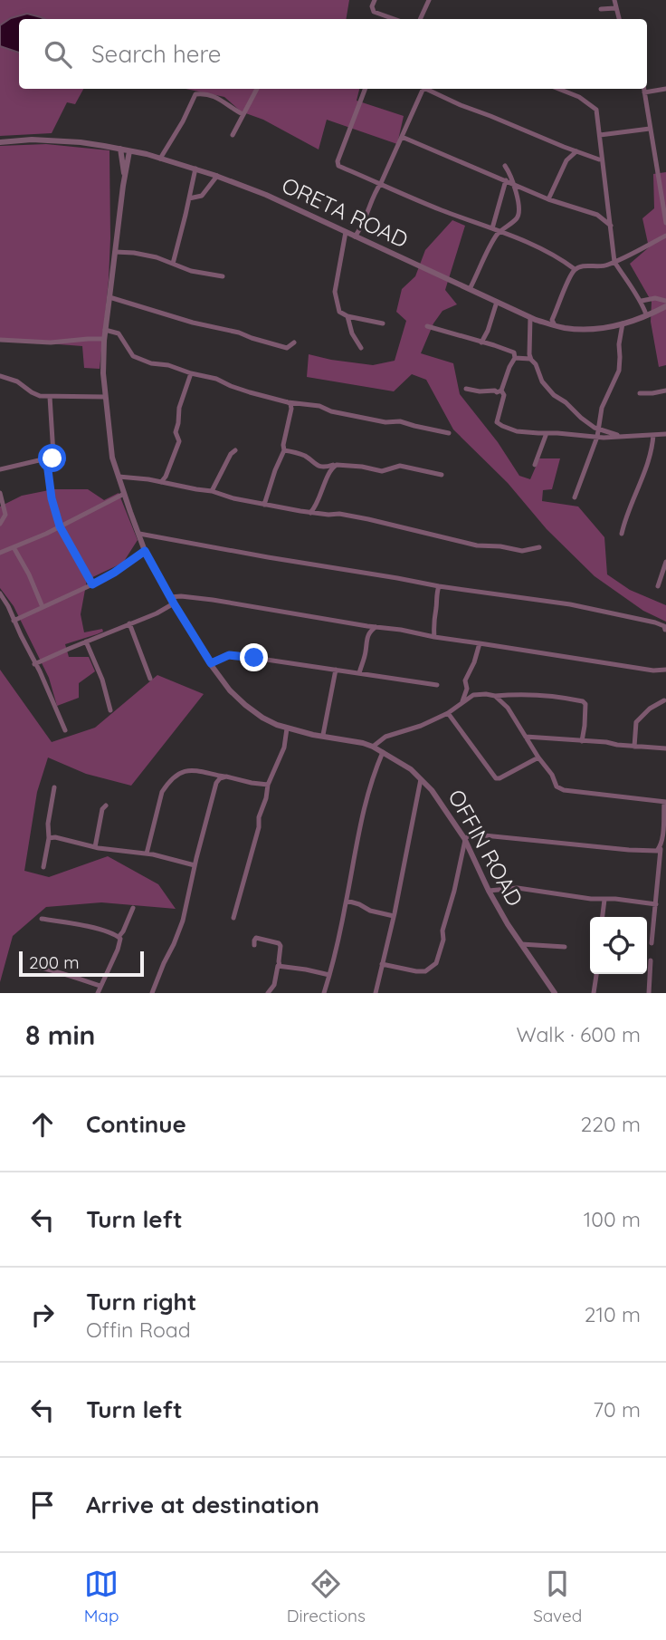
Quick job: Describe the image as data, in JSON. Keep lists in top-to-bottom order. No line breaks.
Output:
{"streets":{"street":["ORETA ROAD","OFFIN ROAD"]},"scale_bar":"200 m","page":{"search":"Search here","scale":"200 m","heading":["8 min","Walk · 600 m"],"list":[["Continue","220 m"],["Turn left","100 m"],["Turn right","Offin Road","210 m"],["Turn left","70 m"],"Arrive at destination"],"nav":["Map","Directions","Saved"]}}
